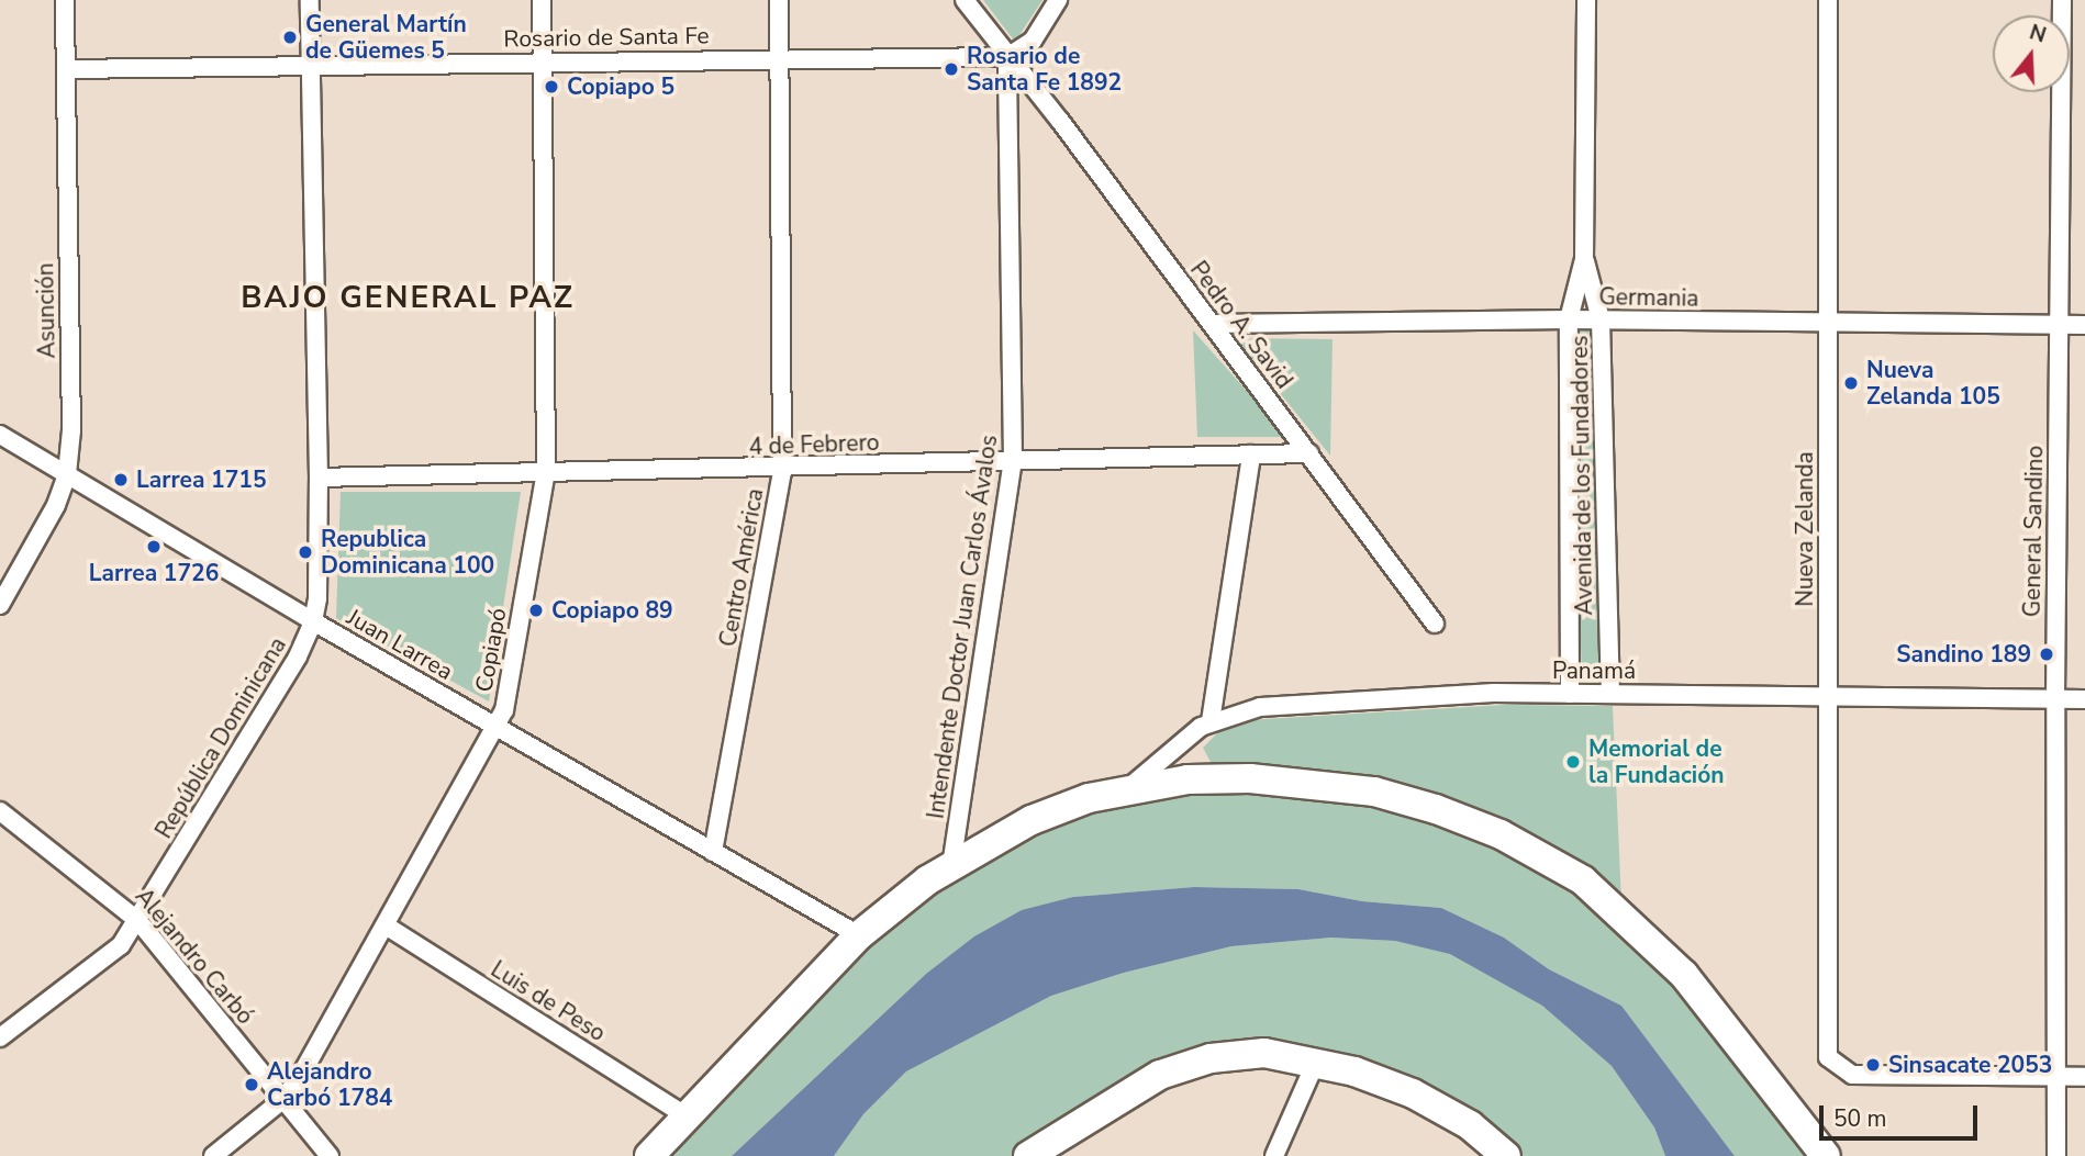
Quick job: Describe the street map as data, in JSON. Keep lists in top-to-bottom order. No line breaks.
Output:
{"streets":{"street":["Rosario de Santa Fe","Germania","Asunción","Pedro A. Savid","4 de Febrero","Avenida de los Fundadores","Nueva Zelanda","General Sandino","Centro América","Intendente Doctor Juan Carlos Ávalos","Juan Larrea","Copiapó","Panamá","República Dominicana","Alejandro Carbó","Luis de Peso"]},"crossings":[["Rosario de Santa Fe","Asunción"],["Rosario de Santa Fe","Pedro A. Savid"],["Rosario de Santa Fe","Centro América"],["Rosario de Santa Fe","Intendente Doctor Juan Carlos Ávalos"],["Rosario de Santa Fe","Copiapó"],["Rosario de Santa Fe","República Dominicana"],["Germania","Pedro A. Savid"],["Germania","Avenida de los Fundadores"],["Germania","Nueva Zelanda"],["Germania","General Sandino"],["Asunción","Juan Larrea"],["Pedro A. Savid","4 de Febrero"],["Pedro A. Savid","Intendente Doctor Juan Carlos Ávalos"],["4 de Febrero","Centro América"],["4 de Febrero","Intendente Doctor Juan Carlos Ávalos"],["4 de Febrero","Copiapó"],["4 de Febrero","República Dominicana"],["Avenida de los Fundadores","Panamá"],["Nueva Zelanda","General Sandino"],["Nueva Zelanda","Panamá"],["General Sandino","Panamá"],["Centro América","Juan Larrea"],["Juan Larrea","Copiapó"],["Juan Larrea","República Dominicana"],["Copiapó","Alejandro Carbó"],["Copiapó","Luis de Peso"],["República Dominicana","Alejandro Carbó"]],"districts":["BAJO GENERAL PAZ"],"places":["General Martín de Güemes 5","Rosario de Santa Fe 1892","Copiapo 5","Nueva Zelanda 105","Larrea 1715","Larrea 1726","Republica Dominicana 100","Copiapo 89","Sandino 189","Memorial de la Fundación","Sinsacate 2053","Alejandro Carbó 1784"],"scale_bar":"50 m","north":"top"}
